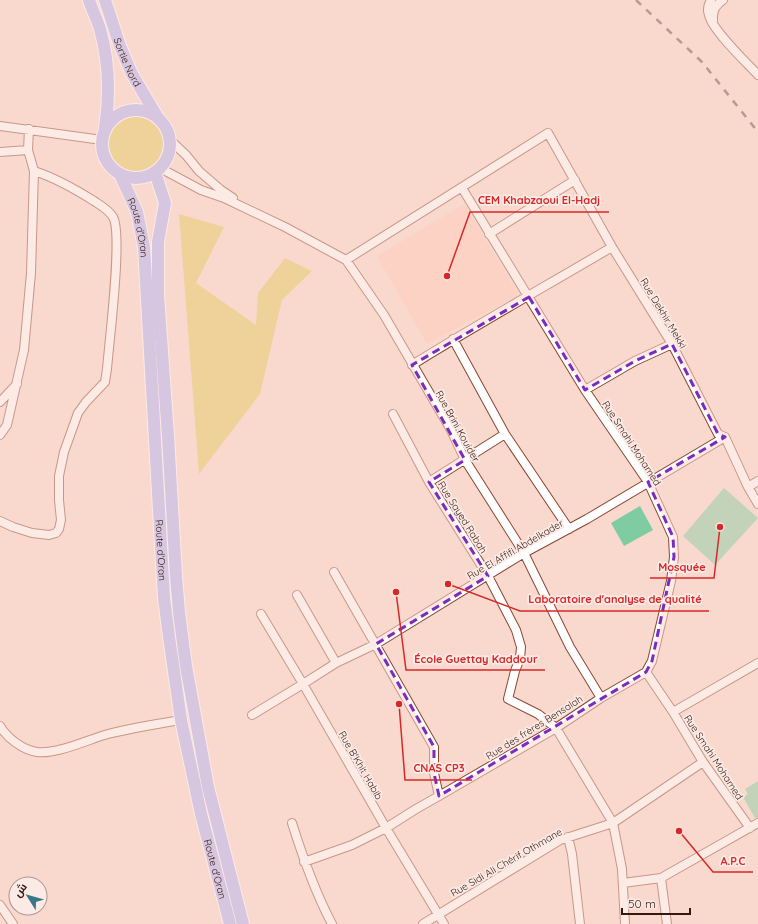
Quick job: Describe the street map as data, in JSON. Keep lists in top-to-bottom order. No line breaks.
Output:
{"streets":{"main road":["Sortie Nord","Route d'Oran"],"street":["Rue Dekhir Mekki","Rue Brini Kouider","Rue Smahi Mohamed","Rue Sayed Rabah","Rue El Affifi Abdelkader","Rue des frères Bensalah","Rue B'Khit Habib","Rue Sidi Ali Chérif Othmane"]},"crossings":[["Sortie Nord","Route d'Oran"],["Rue Dekhir Mekki","Rue Smahi Mohamed"],["Rue Dekhir Mekki","Rue El Affifi Abdelkader"],["Rue Brini Kouider","Rue El Affifi Abdelkader"],["Rue Brini Kouider","Rue des frères Bensalah"],["Rue Smahi Mohamed","Rue El Affifi Abdelkader"],["Rue Smahi Mohamed","Rue des frères Bensalah"],["Rue Smahi Mohamed","Rue Sidi Ali Chérif Othmane"],["Rue Sayed Rabah","Rue El Affifi Abdelkader"],["Rue Sayed Rabah","Rue des frères Bensalah"],["Rue El Affifi Abdelkader","Rue B'Khit Habib"],["Rue des frères Bensalah","Rue B'Khit Habib"],["Rue B'Khit Habib","Rue Sidi Ali Chérif Othmane"]],"places":["CEM Khabzaoui El-Hadj","Mosquée","Laboratoire d'analyse de qualité","École Guettay Kaddour","CNAS CP3","A.P.C"],"scale_bar":"50 m","north":"top left"}
